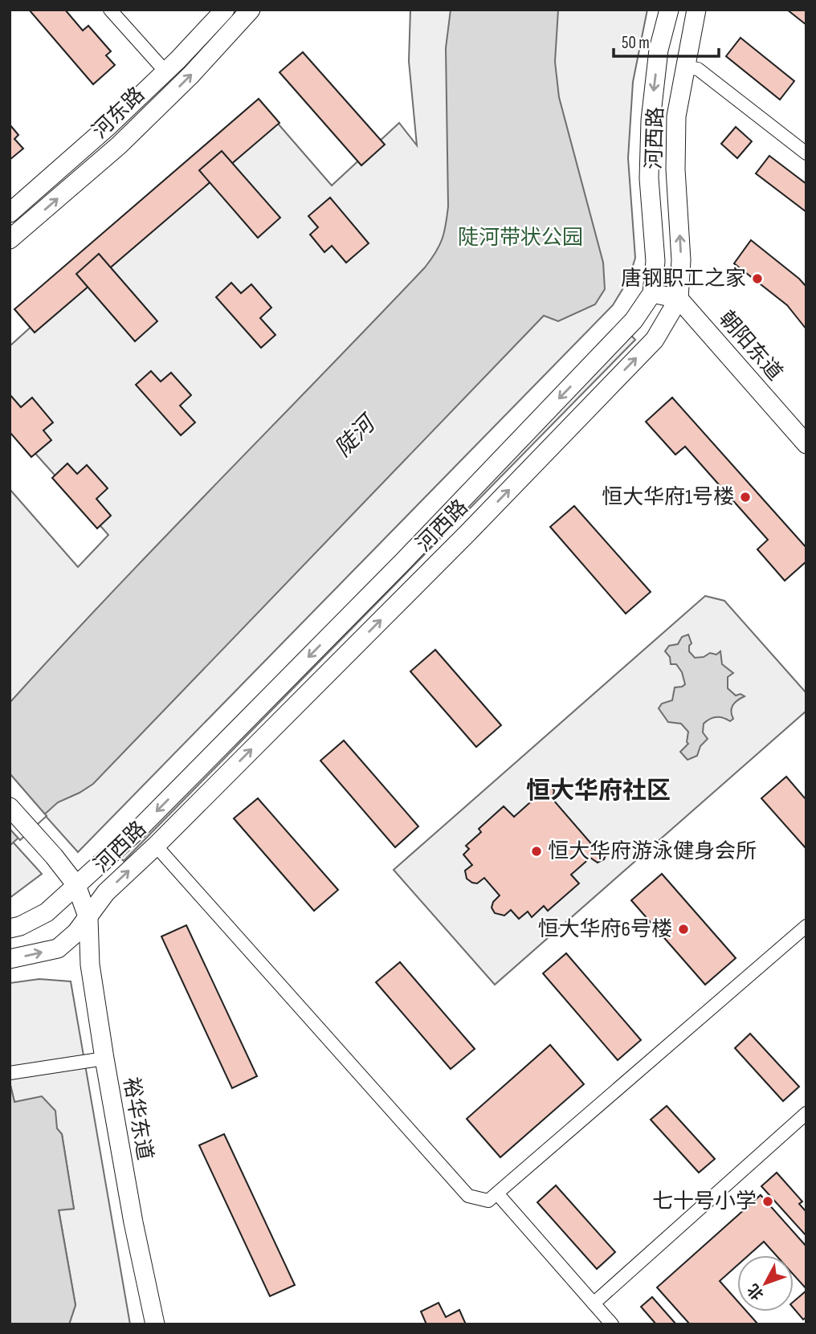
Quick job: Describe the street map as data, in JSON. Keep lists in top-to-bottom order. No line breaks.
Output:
{"streets":{"main road":["河东路","河西路","朝阳东道","裕华东道"]},"crossings":[["河西路","朝阳东道"],["河西路","裕华东道"]],"districts":["恒大华府社区"],"water":["陡河"],"parks":["陡河带状公园"],"places":["唐钢职工之家","恒大华府1号楼","恒大华府游泳健身会所","恒大华府6号楼","七十号小学"],"scale_bar":"50 m","north":"bottom left"}
